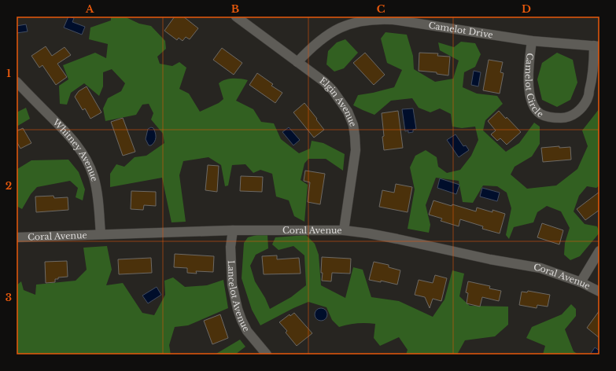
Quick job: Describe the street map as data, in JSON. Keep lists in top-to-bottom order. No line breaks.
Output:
{"streets":{"street":["Camelot Drive","Camelot Circle","Elgin Avenue","Whitney Avenue","Coral Avenue","Lancelot Avenue"]},"crossings":[["Camelot Drive","Camelot Circle"],["Camelot Drive","Elgin Avenue"],["Elgin Avenue","Coral Avenue"],["Whitney Avenue","Coral Avenue"],["Coral Avenue","Lancelot Avenue"]],"grid":{"columns":["A","B","C","D"],"rows":["1","2","3"]}}
